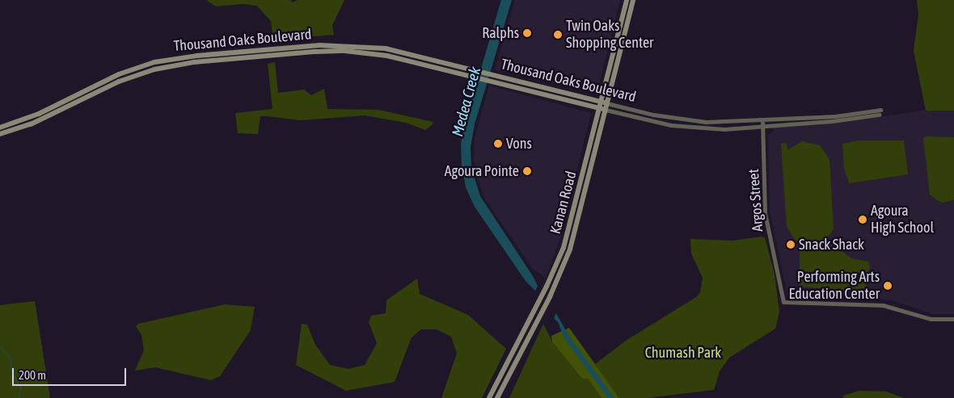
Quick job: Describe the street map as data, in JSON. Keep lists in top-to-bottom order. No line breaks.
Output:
{"streets":{"main road":["Thousand Oaks Boulevard","Kanan Road"],"street":["Argos Street"]},"crossings":[["Thousand Oaks Boulevard","Argos Street"],["Thousand Oaks Boulevard","Kanan Road"]],"water":["Medea Creek"],"parks":["Chumash Park"],"places":["Ralphs","Twin Oaks Shopping Center","Vons","Agoura Pointe","Agoura High School","Snack Shack","Performing Arts Education Center"],"scale_bar":"200 m"}
